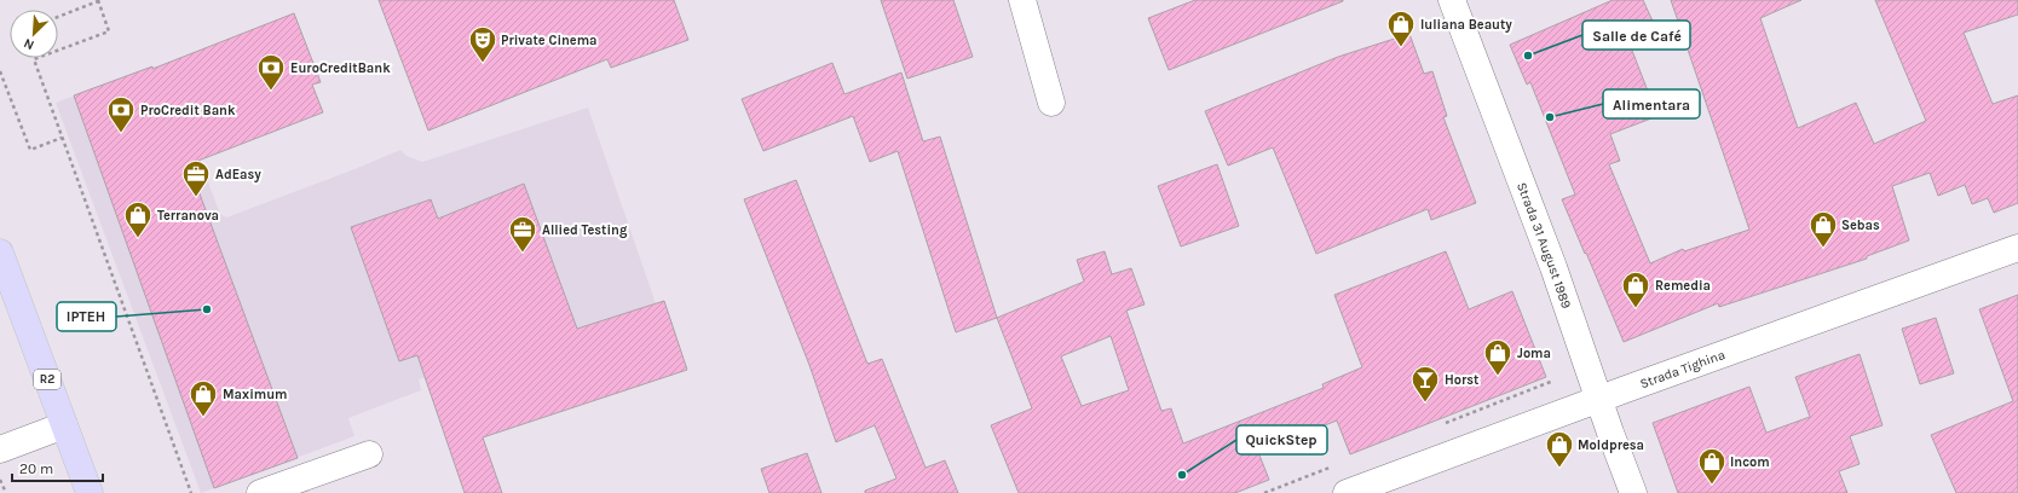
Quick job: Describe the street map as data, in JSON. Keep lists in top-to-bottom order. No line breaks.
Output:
{"streets":{"main road":["R2"],"street":["Strada 31 August 1989","Strada Tighina"]},"crossings":[["Strada 31 August 1989","Strada Tighina"]],"places":{"shop":["Iuliana Beauty","Terranova","Sebas","Remedia","Joma","Maximum","Moldpresa","Incom"],"other":["Salle de Café","Alimentara","IPTEH","QuickStep"],"theatre":["Private Cinema"],"bank":["EuroCreditBank","ProCredit Bank"],"office":["AdEasy","Allied Testing"],"bar":["Horst"]},"scale_bar":"20 m","north":"bottom left"}
